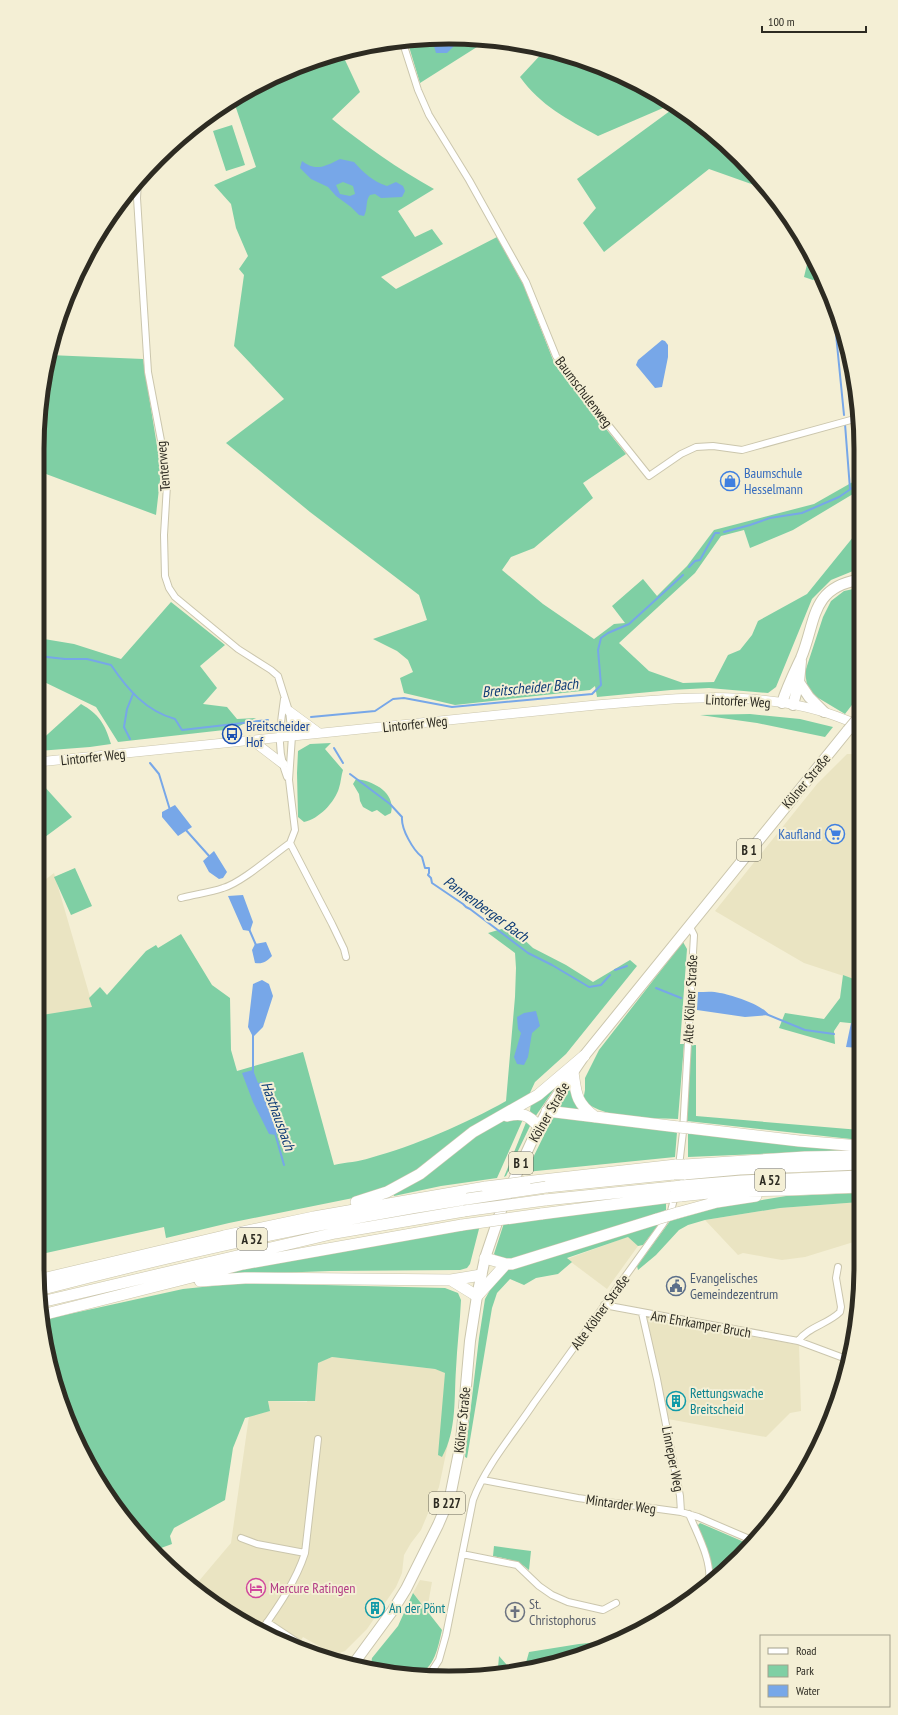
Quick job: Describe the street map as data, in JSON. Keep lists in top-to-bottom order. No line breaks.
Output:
{"streets":{"highway":["A 52"],"main road":["Lintorfer Weg","Kölner Straße","B 1","B 227"],"street":["Baumschulenweg","Tenterweg","Alte Kölner Straße","Am Ehrkamper Bruch","Linneper Weg","Mintarder Weg"]},"crossings":[["Tenterweg","Lintorfer Weg"],["Kölner Straße","Alte Kölner Straße"],["Alte Kölner Straße","Am Ehrkamper Bruch"],["Alte Kölner Straße","Mintarder Weg"],["Am Ehrkamper Bruch","Linneper Weg"],["Linneper Weg","Mintarder Weg"]],"water":["Breitscheider Bach","Pannenberger Bach","Hasthausbach"],"places":{"shop":["Baumschule Hesselmann"],"bus stop":["Breitscheider Hof"],"supermarket":["Kaufland"],"public building":["Evangelisches Gemeindezentrum"],"building":["Rettungswache Breitscheid","An der Pönt"],"hotel":["Mercure Ratingen"],"church":["St. Christophorus"]},"legend":["Road","Park","Water"],"scale_bar":"100 m"}
